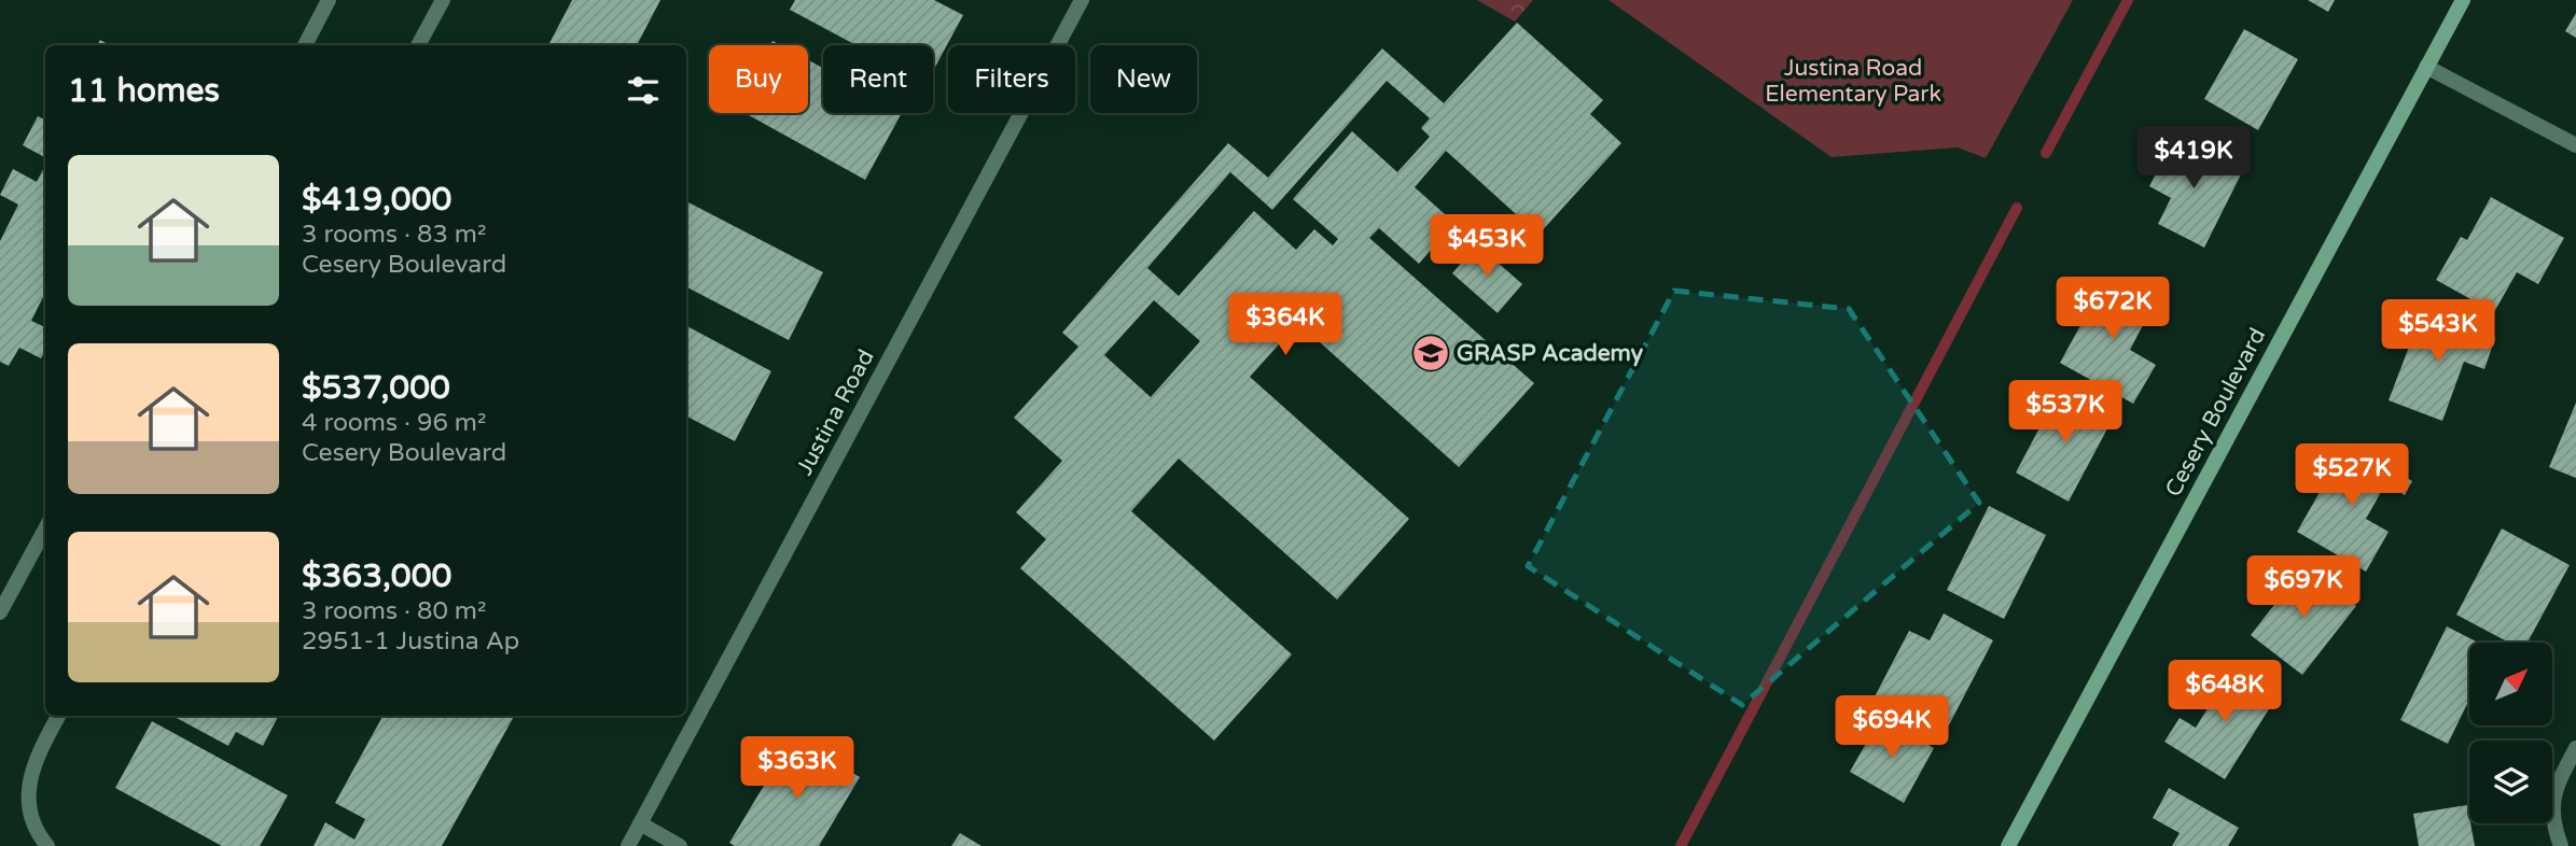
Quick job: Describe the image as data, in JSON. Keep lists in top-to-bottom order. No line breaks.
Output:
{"streets":{"main road":["Cesery Boulevard"],"street":["Justina Road"]},"parks":["Justina Road Elementary Park"],"places":{"school or university":["GRASP Academy"]},"north":"top right","page":{"chip":["Buy","Rent","Filters","New"],"heading":"11 homes","price":["$419K","$453K","$672K","$364K","$543K","$537K","$527K","$697K","$648K","$694K","$363K"],"list":[{"name":"$419,000","note":"3 rooms · 83 m² · Cesery Boulevard"},{"name":"$537,000","note":"4 rooms · 96 m² · Cesery Boulevard"},{"name":"$363,000","note":"3 rooms · 80 m² · 2951-1 Justina Ap"}]}}
